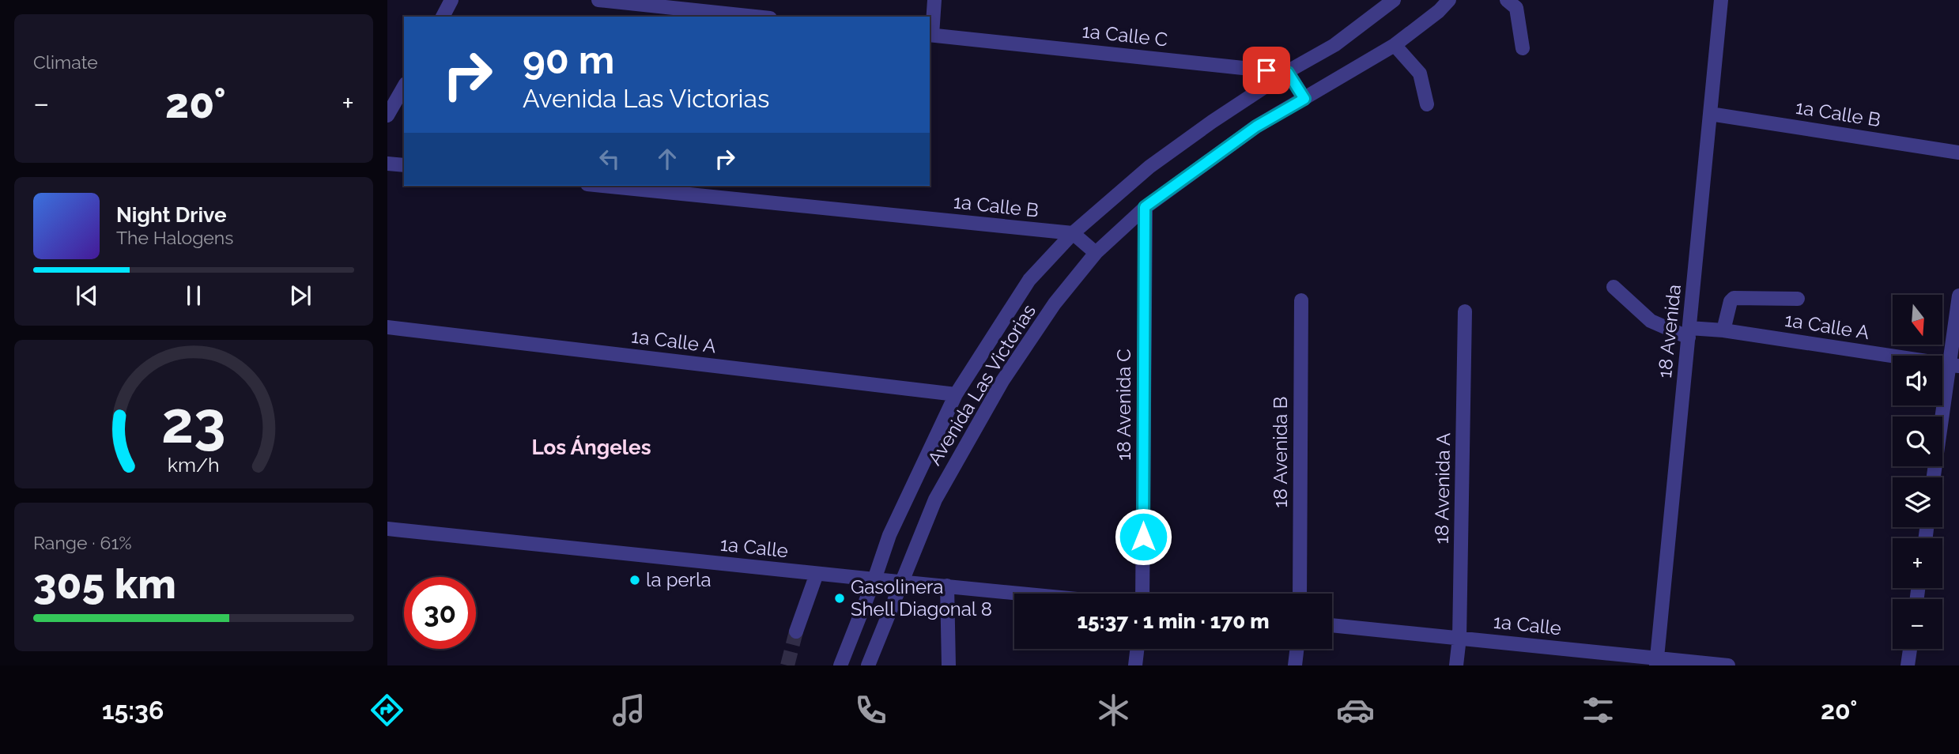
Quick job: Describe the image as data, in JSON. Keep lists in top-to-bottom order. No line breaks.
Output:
{"streets":{"street":["1a Calle C","1a Calle B","1a Calle A","18 Avenida","Avenida Las Victorias","18 Avenida C","18 Avenida B","18 Avenida A","1a Calle"]},"crossings":[["1a Calle C","Avenida Las Victorias"],["1a Calle B","18 Avenida"],["1a Calle B","Avenida Las Victorias"],["1a Calle A","18 Avenida"],["1a Calle A","Avenida Las Victorias"],["18 Avenida","1a Calle"],["Avenida Las Victorias","18 Avenida C"],["Avenida Las Victorias","1a Calle"],["18 Avenida A","1a Calle"]],"districts":["Los Ángeles"],"places":["la perla","Gasolinera Shell Diagonal 8"],"north":"bottom","page":{"tile":["Climate",["Range · 61%","305 km"]],"turn":["90 m","Avenida Las Victorias"],"heat":["−","20°","+"],"song":["Night Drive","The Halogens"],"map_buttons":["+","−"],"limit":"30","trip":"15:37 · 1 min · 170 m","tabs":["15:36","20°"],"gauge":["23","km/h"]}}
